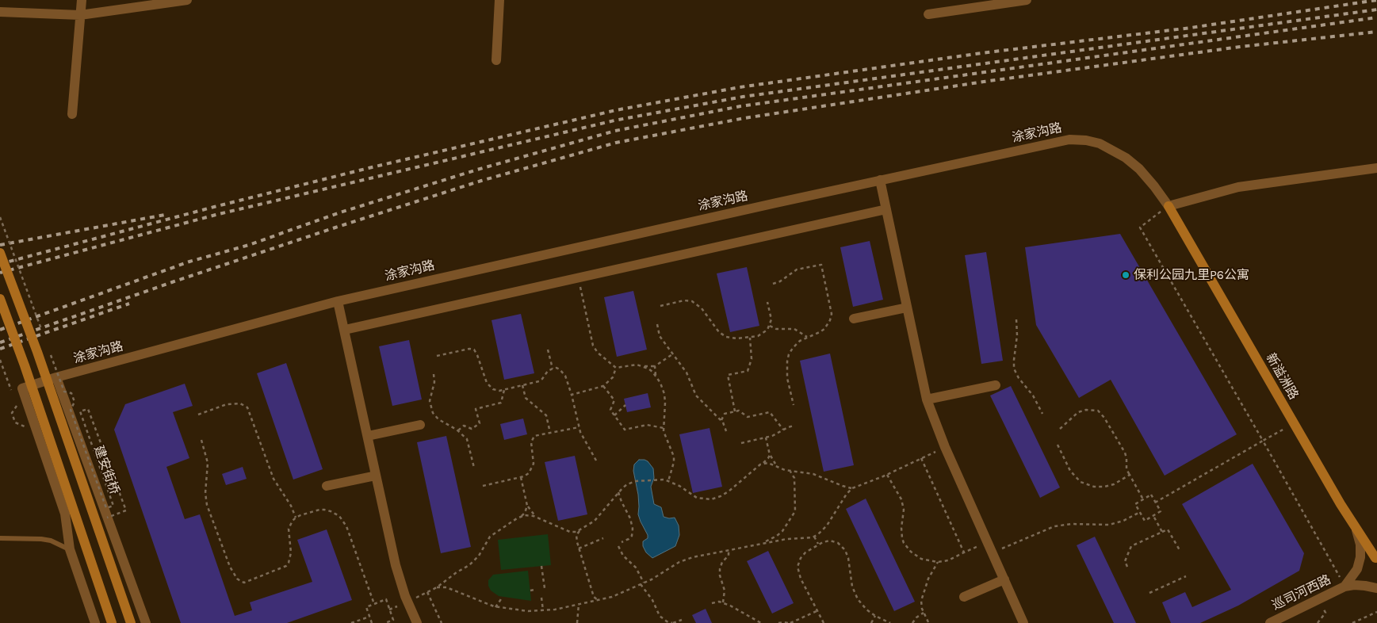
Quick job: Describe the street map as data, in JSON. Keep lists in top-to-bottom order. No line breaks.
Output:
{"streets":{"main road":["新溢洲路","建安街桥"],"street":["涂家沟路","巡司河西路"]},"crossings":[["涂家沟路","新溢洲路"]],"places":["保利公园九里P6公寓"]}
